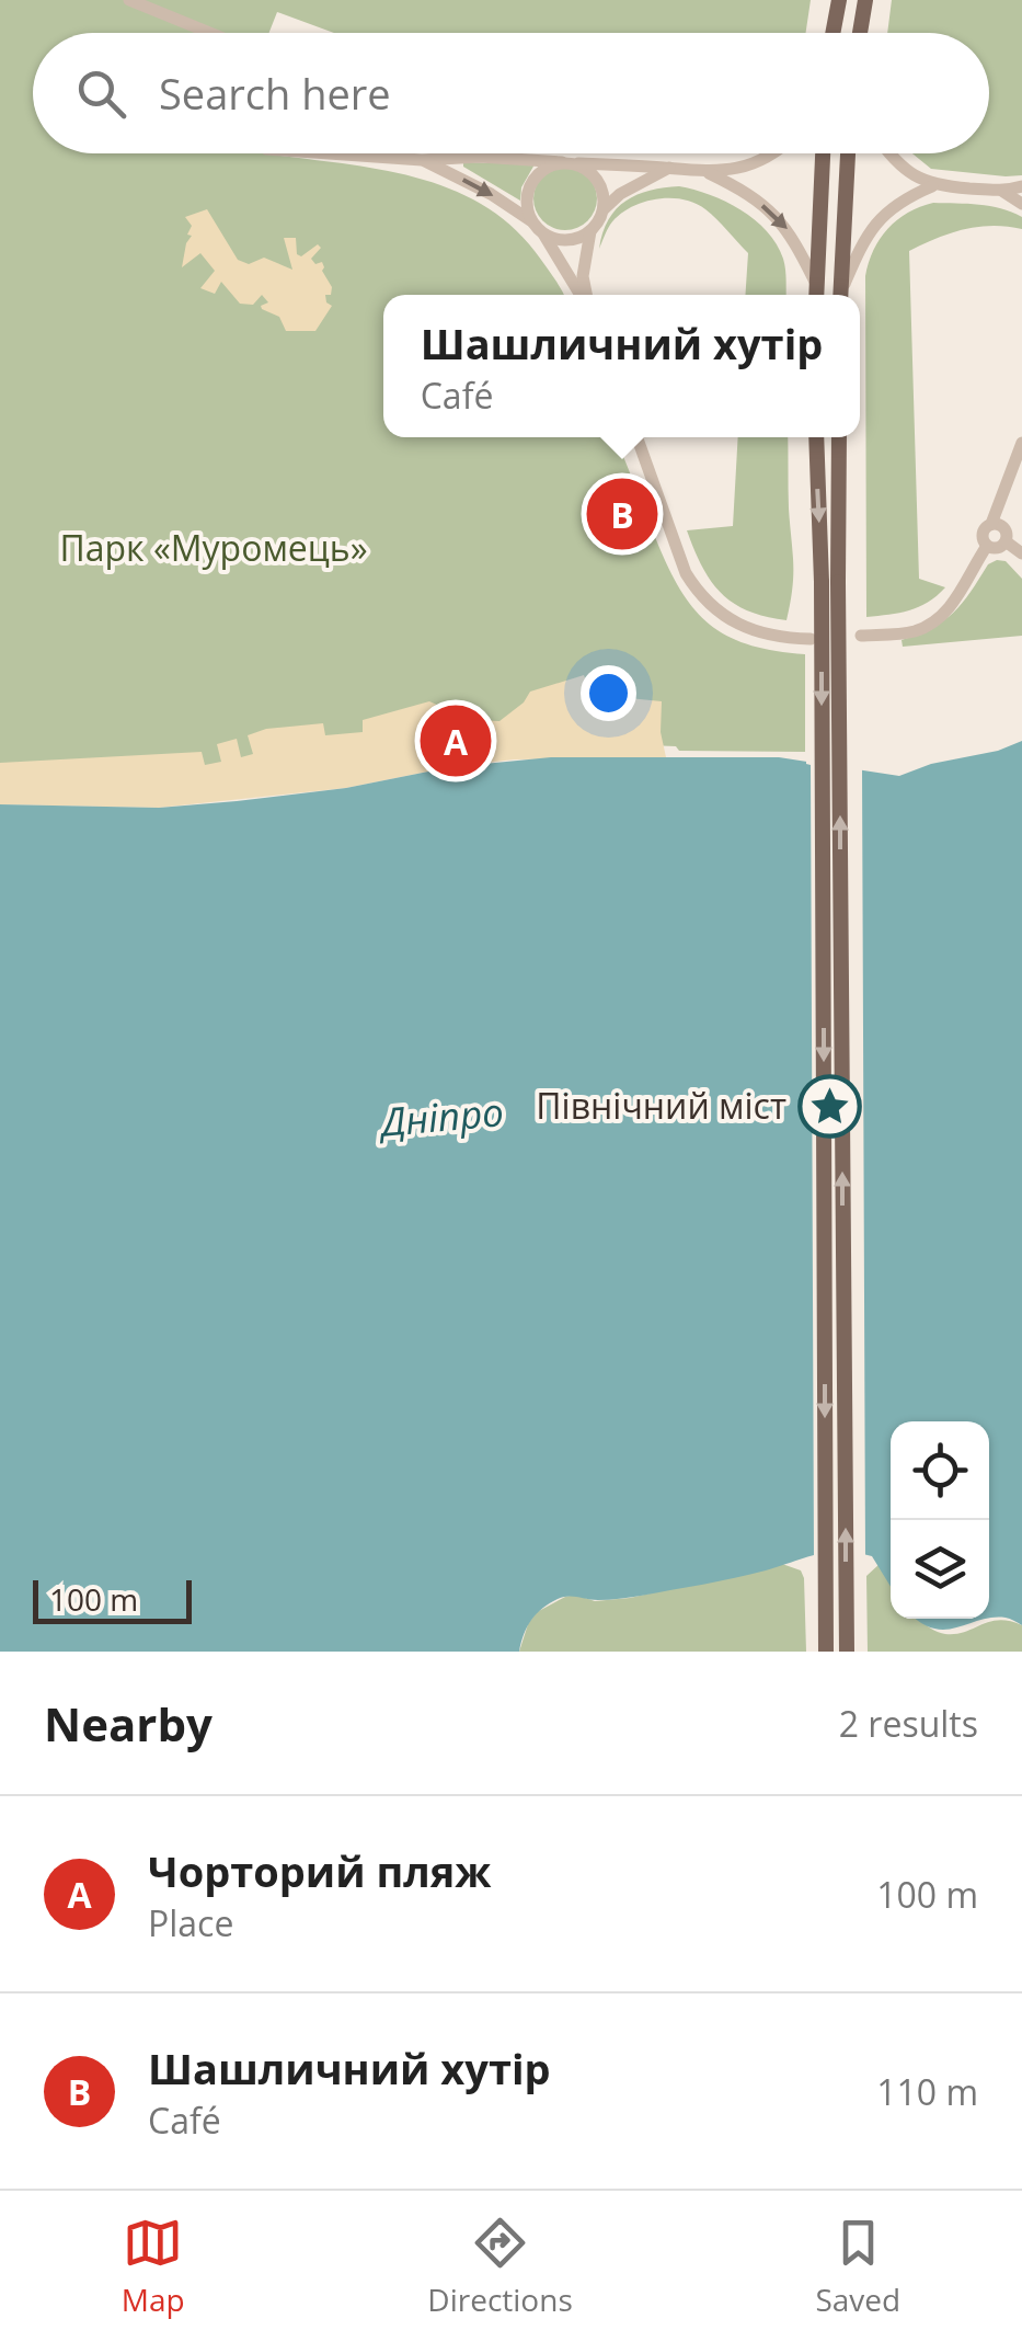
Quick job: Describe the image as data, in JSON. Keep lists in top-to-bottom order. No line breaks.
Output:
{"water":["Дніпро"],"parks":["Парк «Муромець»"],"places":{"place":["Північний міст"]},"scale_bar":"100 m","page":{"search":"Search here","popup":["Шашличний хутір","Café"],"pins":["B","A"],"scale":"100 m","heading":["Nearby","2 results"],"list":[{"mark":"A","name":"Чорторий пляж","note":"Place","value":"100 m"},{"mark":"B","name":"Шашличний хутір","note":"Café","value":"110 m"}],"nav":["Map","Directions","Saved"]}}
